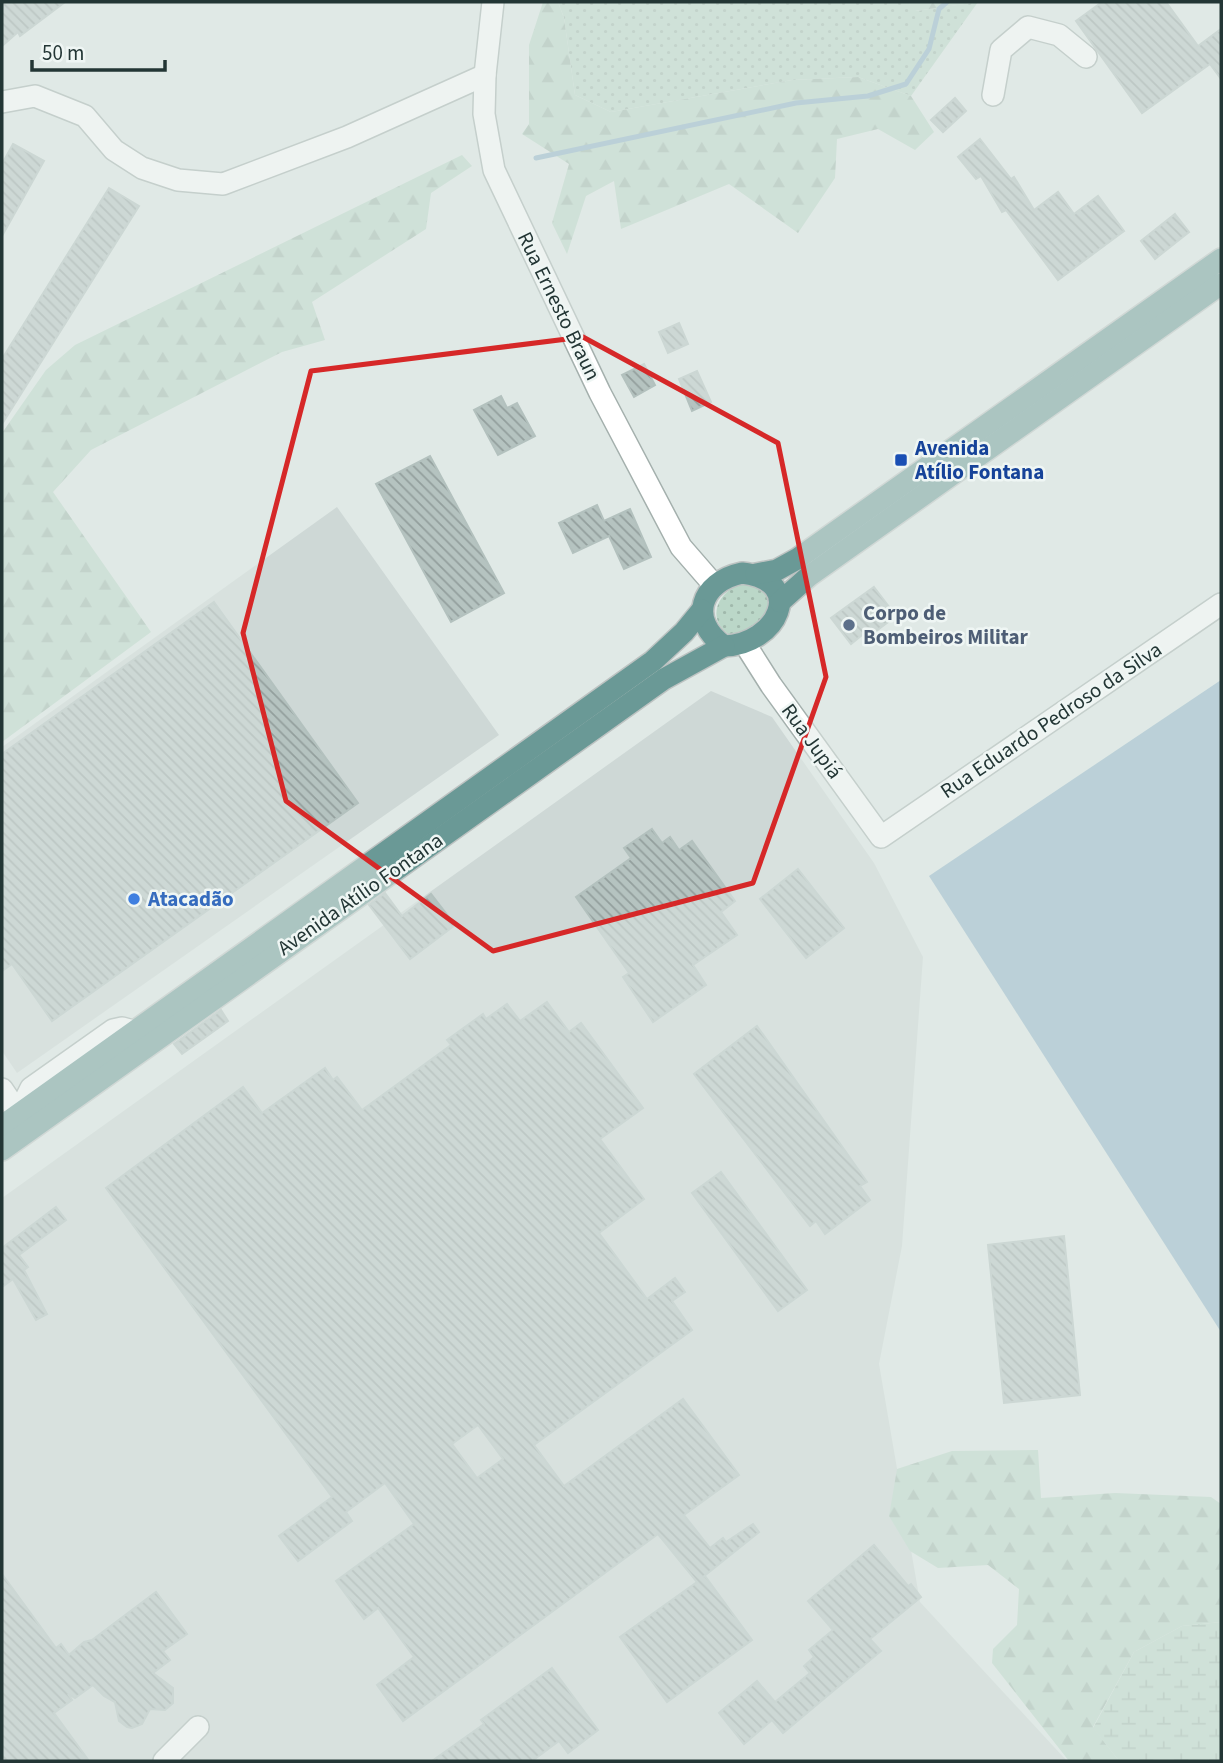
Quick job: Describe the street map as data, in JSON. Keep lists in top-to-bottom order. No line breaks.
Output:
{"streets":{"main road":["Avenida Atílio Fontana"],"street":["Rua Ernesto Braun","Rua Eduardo Pedroso da Silva","Rua Jupiá"]},"crossings":[["Rua Ernesto Braun","Rua Jupiá"],["Rua Ernesto Braun","Avenida Atílio Fontana"],["Rua Eduardo Pedroso da Silva","Rua Jupiá"],["Rua Jupiá","Avenida Atílio Fontana"]],"places":{"transit":["Avenida Atílio Fontana"],"other":["Corpo de Bombeiros Militar","Atacadão"]},"scale_bar":"50 m"}
